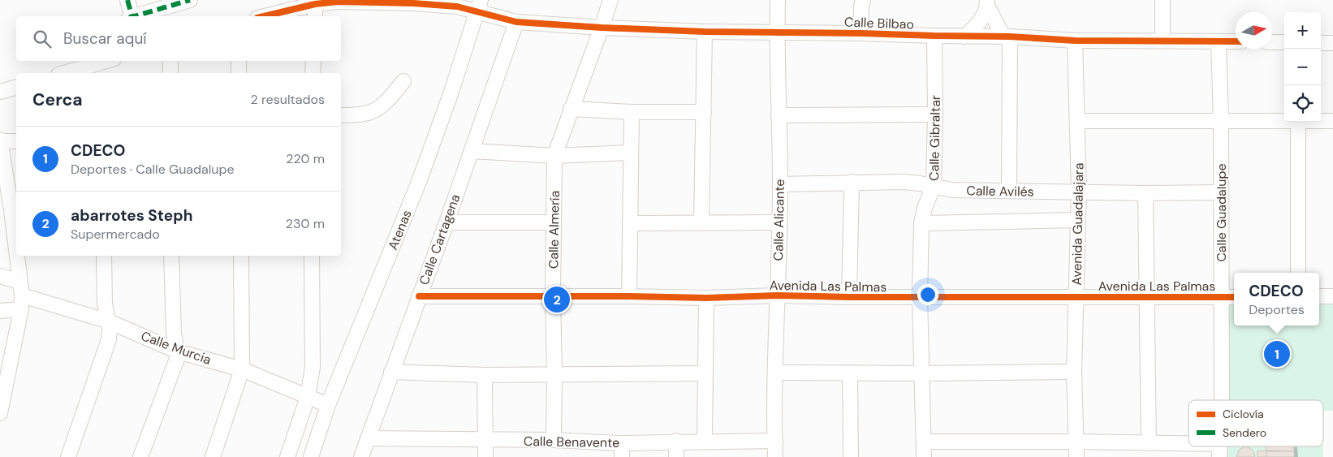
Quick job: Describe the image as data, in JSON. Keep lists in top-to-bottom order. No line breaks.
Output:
{"streets":{"street":["Calle Bilbao","Calle Gibraltar","Calle Avilés","Calle Guadalupe","Calle Alicante","Avenida Guadalajara","Atenas","Calle Almería","Calle Cartagena","Avenida Las Palmas","Calle Murcia","Calle Benavente"]},"crossings":[["Calle Bilbao","Calle Gibraltar"],["Calle Bilbao","Calle Guadalupe"],["Calle Bilbao","Calle Alicante"],["Calle Bilbao","Avenida Guadalajara"],["Calle Bilbao","Atenas"],["Calle Bilbao","Calle Almería"],["Calle Bilbao","Calle Cartagena"],["Calle Gibraltar","Calle Avilés"],["Calle Gibraltar","Avenida Las Palmas"],["Calle Avilés","Calle Guadalupe"],["Calle Avilés","Calle Alicante"],["Calle Avilés","Avenida Guadalajara"],["Calle Guadalupe","Avenida Las Palmas"],["Calle Alicante","Avenida Las Palmas"],["Calle Alicante","Calle Benavente"],["Avenida Guadalajara","Avenida Las Palmas"],["Atenas","Calle Murcia"],["Calle Almería","Avenida Las Palmas"],["Calle Almería","Calle Benavente"],["Calle Cartagena","Avenida Las Palmas"],["Calle Cartagena","Calle Benavente"]],"legend":["Ciclovía","Sendero"],"north":"right","page":{"map_buttons":["+","−"],"search":"Buscar aquí","heading":["Cerca","2 resultados"],"list":[{"mark":"1","name":"CDECO","note":"Deportes · Calle Guadalupe","value":"220 m"},{"mark":"2","name":"abarrotes Steph","note":"Supermercado","value":"230 m"}],"popup":["CDECO","Deportes"],"pins":["2","1"]}}
